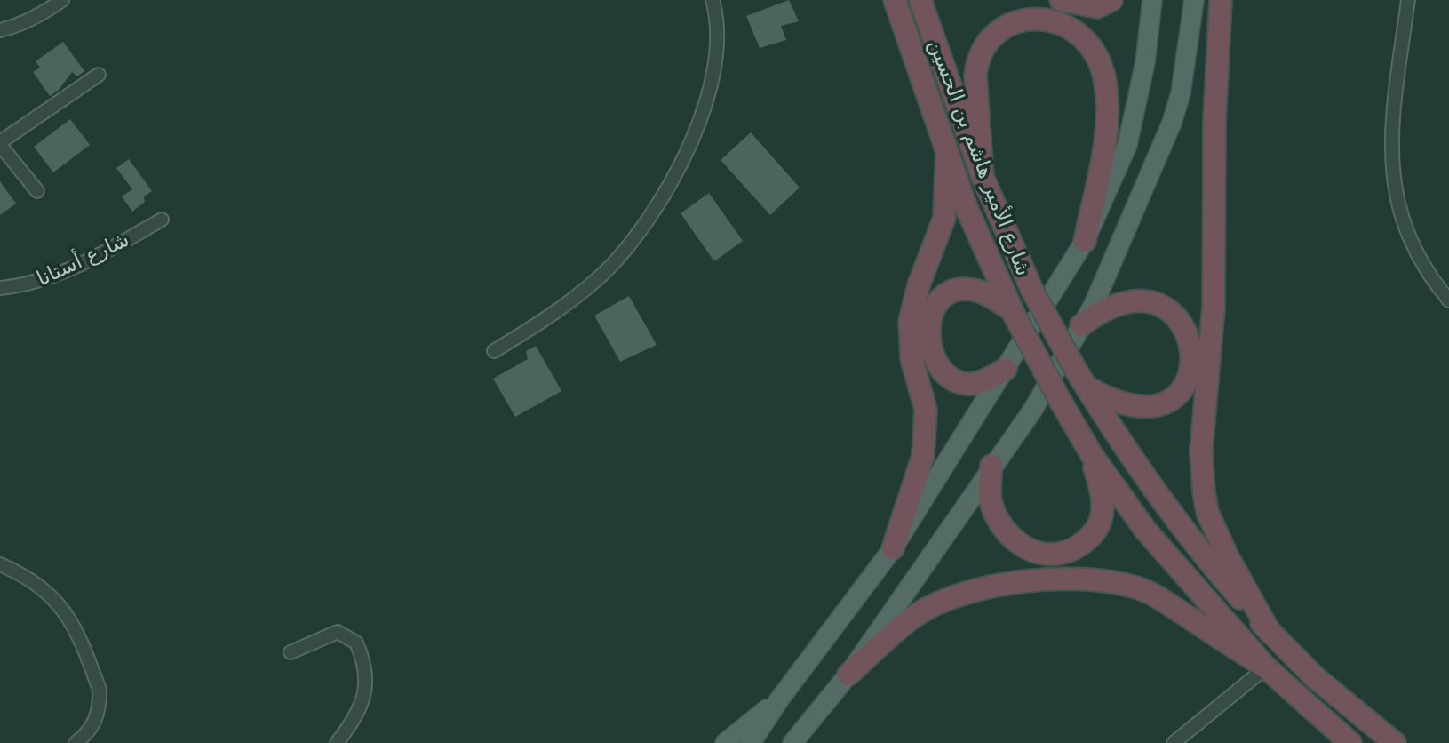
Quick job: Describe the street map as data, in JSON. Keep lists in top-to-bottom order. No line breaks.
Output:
{"streets":{"highway":["شارع الأمير هاشم بن الحسين"],"street":["شارع أستانا"]}}
